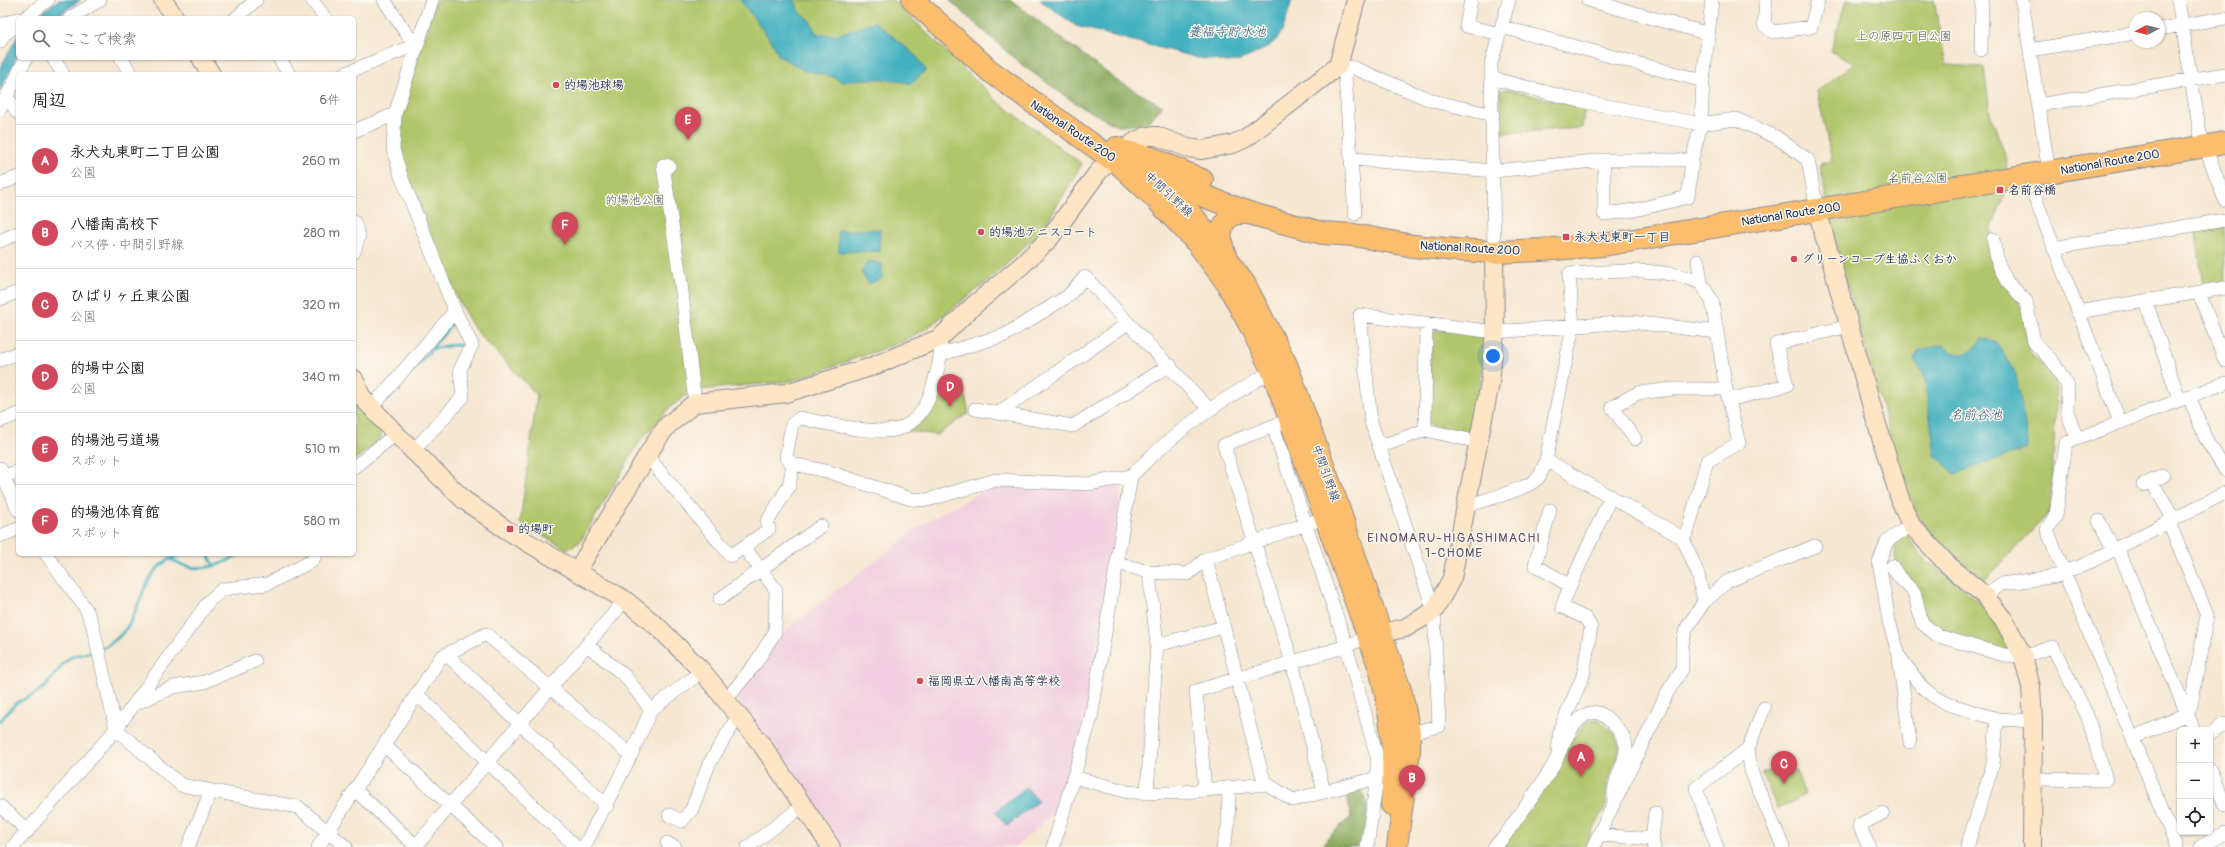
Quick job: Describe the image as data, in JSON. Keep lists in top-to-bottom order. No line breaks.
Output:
{"streets":{"highway":["National Route 200"],"main road":["中間引野線"]},"crossings":[["National Route 200","中間引野線"]],"districts":["EINOMARU-HIGASHIMACHI 1-CHOME"],"water":["養福寺貯水池","名前谷池"],"parks":["上の原四丁目公園","名前谷公園","的場池公園"],"places":{"other":["的場池球場","的場池テニスコート","グリーンコープ生協ふくおか","福岡県立八幡南高等学校"],"transit":["名前谷橋","永犬丸東町一丁目","的場町"]},"north":"left","page":{"search":"ここで検索","heading":["周辺","6件"],"pins":["E","F","D","A","C","B"],"list":[{"mark":"A","name":"永犬丸東町二丁目公園","note":"公園","value":"260 m"},{"mark":"B","name":"八幡南高校下","note":"バス停 · 中間引野線","value":"280 m"},{"mark":"C","name":"ひばりヶ丘東公園","note":"公園","value":"320 m"},{"mark":"D","name":"的場中公園","note":"公園","value":"340 m"},{"mark":"E","name":"的場池弓道場","note":"スポット","value":"510 m"},{"mark":"F","name":"的場池体育館","note":"スポット","value":"580 m"}],"map_buttons":["+","−"]}}
